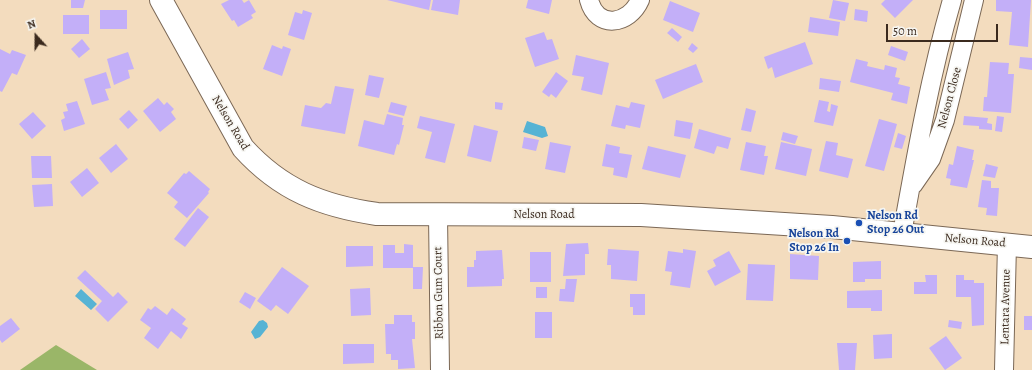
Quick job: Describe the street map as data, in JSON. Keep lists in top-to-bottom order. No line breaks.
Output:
{"streets":{"main road":["Nelson Road"],"street":["Nelson Close","Ribbon Gum Court","Lentara Avenue"]},"crossings":[["Nelson Close","Nelson Road"],["Nelson Road","Ribbon Gum Court"],["Nelson Road","Lentara Avenue"]],"places":["Nelson Rd Stop 26 Out","Nelson Rd Stop 26 In"],"scale_bar":"50 m","north":"top"}
